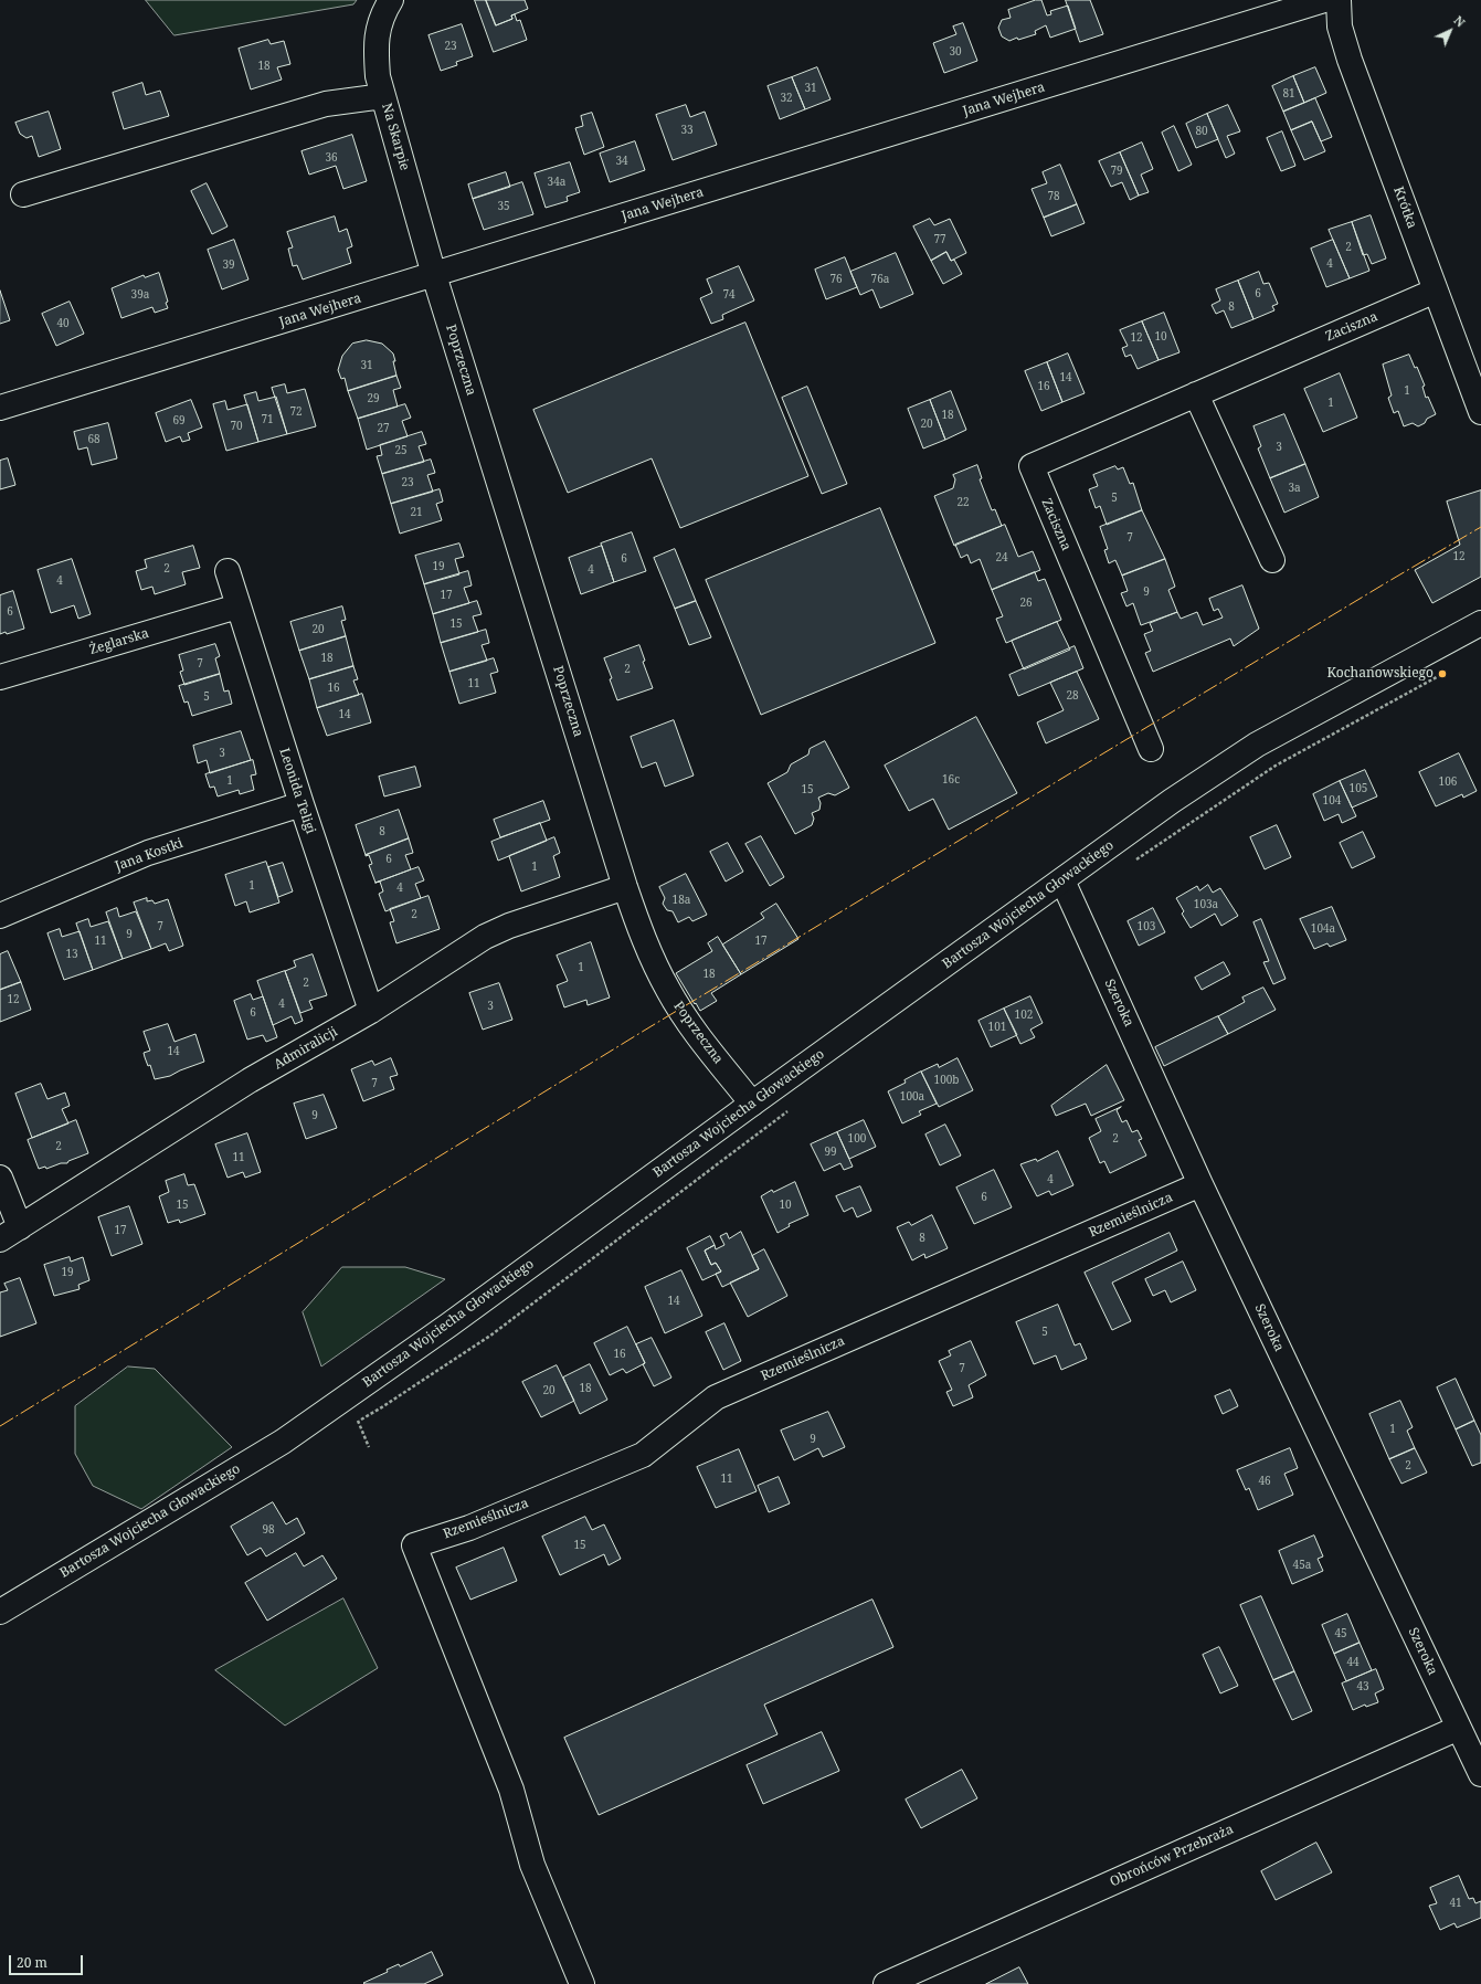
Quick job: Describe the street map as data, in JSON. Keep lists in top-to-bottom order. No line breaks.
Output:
{"streets":{"street":["Jana Wejhera","Na Skarpie","Krótka","Zaciszna","Poprzeczna","Żeglarska","Leonida Teligi","Jana Kostki","Bartosza Wojciecha Głowackiego","Szeroka","Admiralicji","Rzemieślnicza","Obrońców Przebraża"]},"crossings":[["Jana Wejhera","Na Skarpie"],["Jana Wejhera","Poprzeczna"],["Na Skarpie","Poprzeczna"],["Krótka","Zaciszna"],["Poprzeczna","Bartosza Wojciecha Głowackiego"],["Poprzeczna","Admiralicji"],["Żeglarska","Leonida Teligi"],["Leonida Teligi","Jana Kostki"],["Leonida Teligi","Admiralicji"],["Bartosza Wojciecha Głowackiego","Szeroka"],["Szeroka","Rzemieślnicza"],["Szeroka","Obrońców Przebraża"]],"places":["Kochanowskiego"],"house_numbers":["23","30","18","31","81","32","33","80","36","34","79","34a","78","35","77","2","4","39","76","76a","6","39a","74","8","40","10","12","31","14","16","1","29","1","72","18","71","69","20","70","27","68","3","25","23","3a","5","22","21","7","12","24","6","19","2","4","4","9","17","26","6","15","20","18","7","2","11","16","28","5","14","3","16c","1","106","105","15","104","8","6","1","1","4","18a","103a","2","7","103","104a","9","11","17","13","1","18","2","12","4","3","6","102","101","14","100b","7","100a","9","100","2","2","99","11","4","6","15","10","17","8","19","14","5","16","7","18","20","1","9","2","11","46","98","15","45a","45","44","43","41"],"scale_bar":"20 m","north":"top right"}
